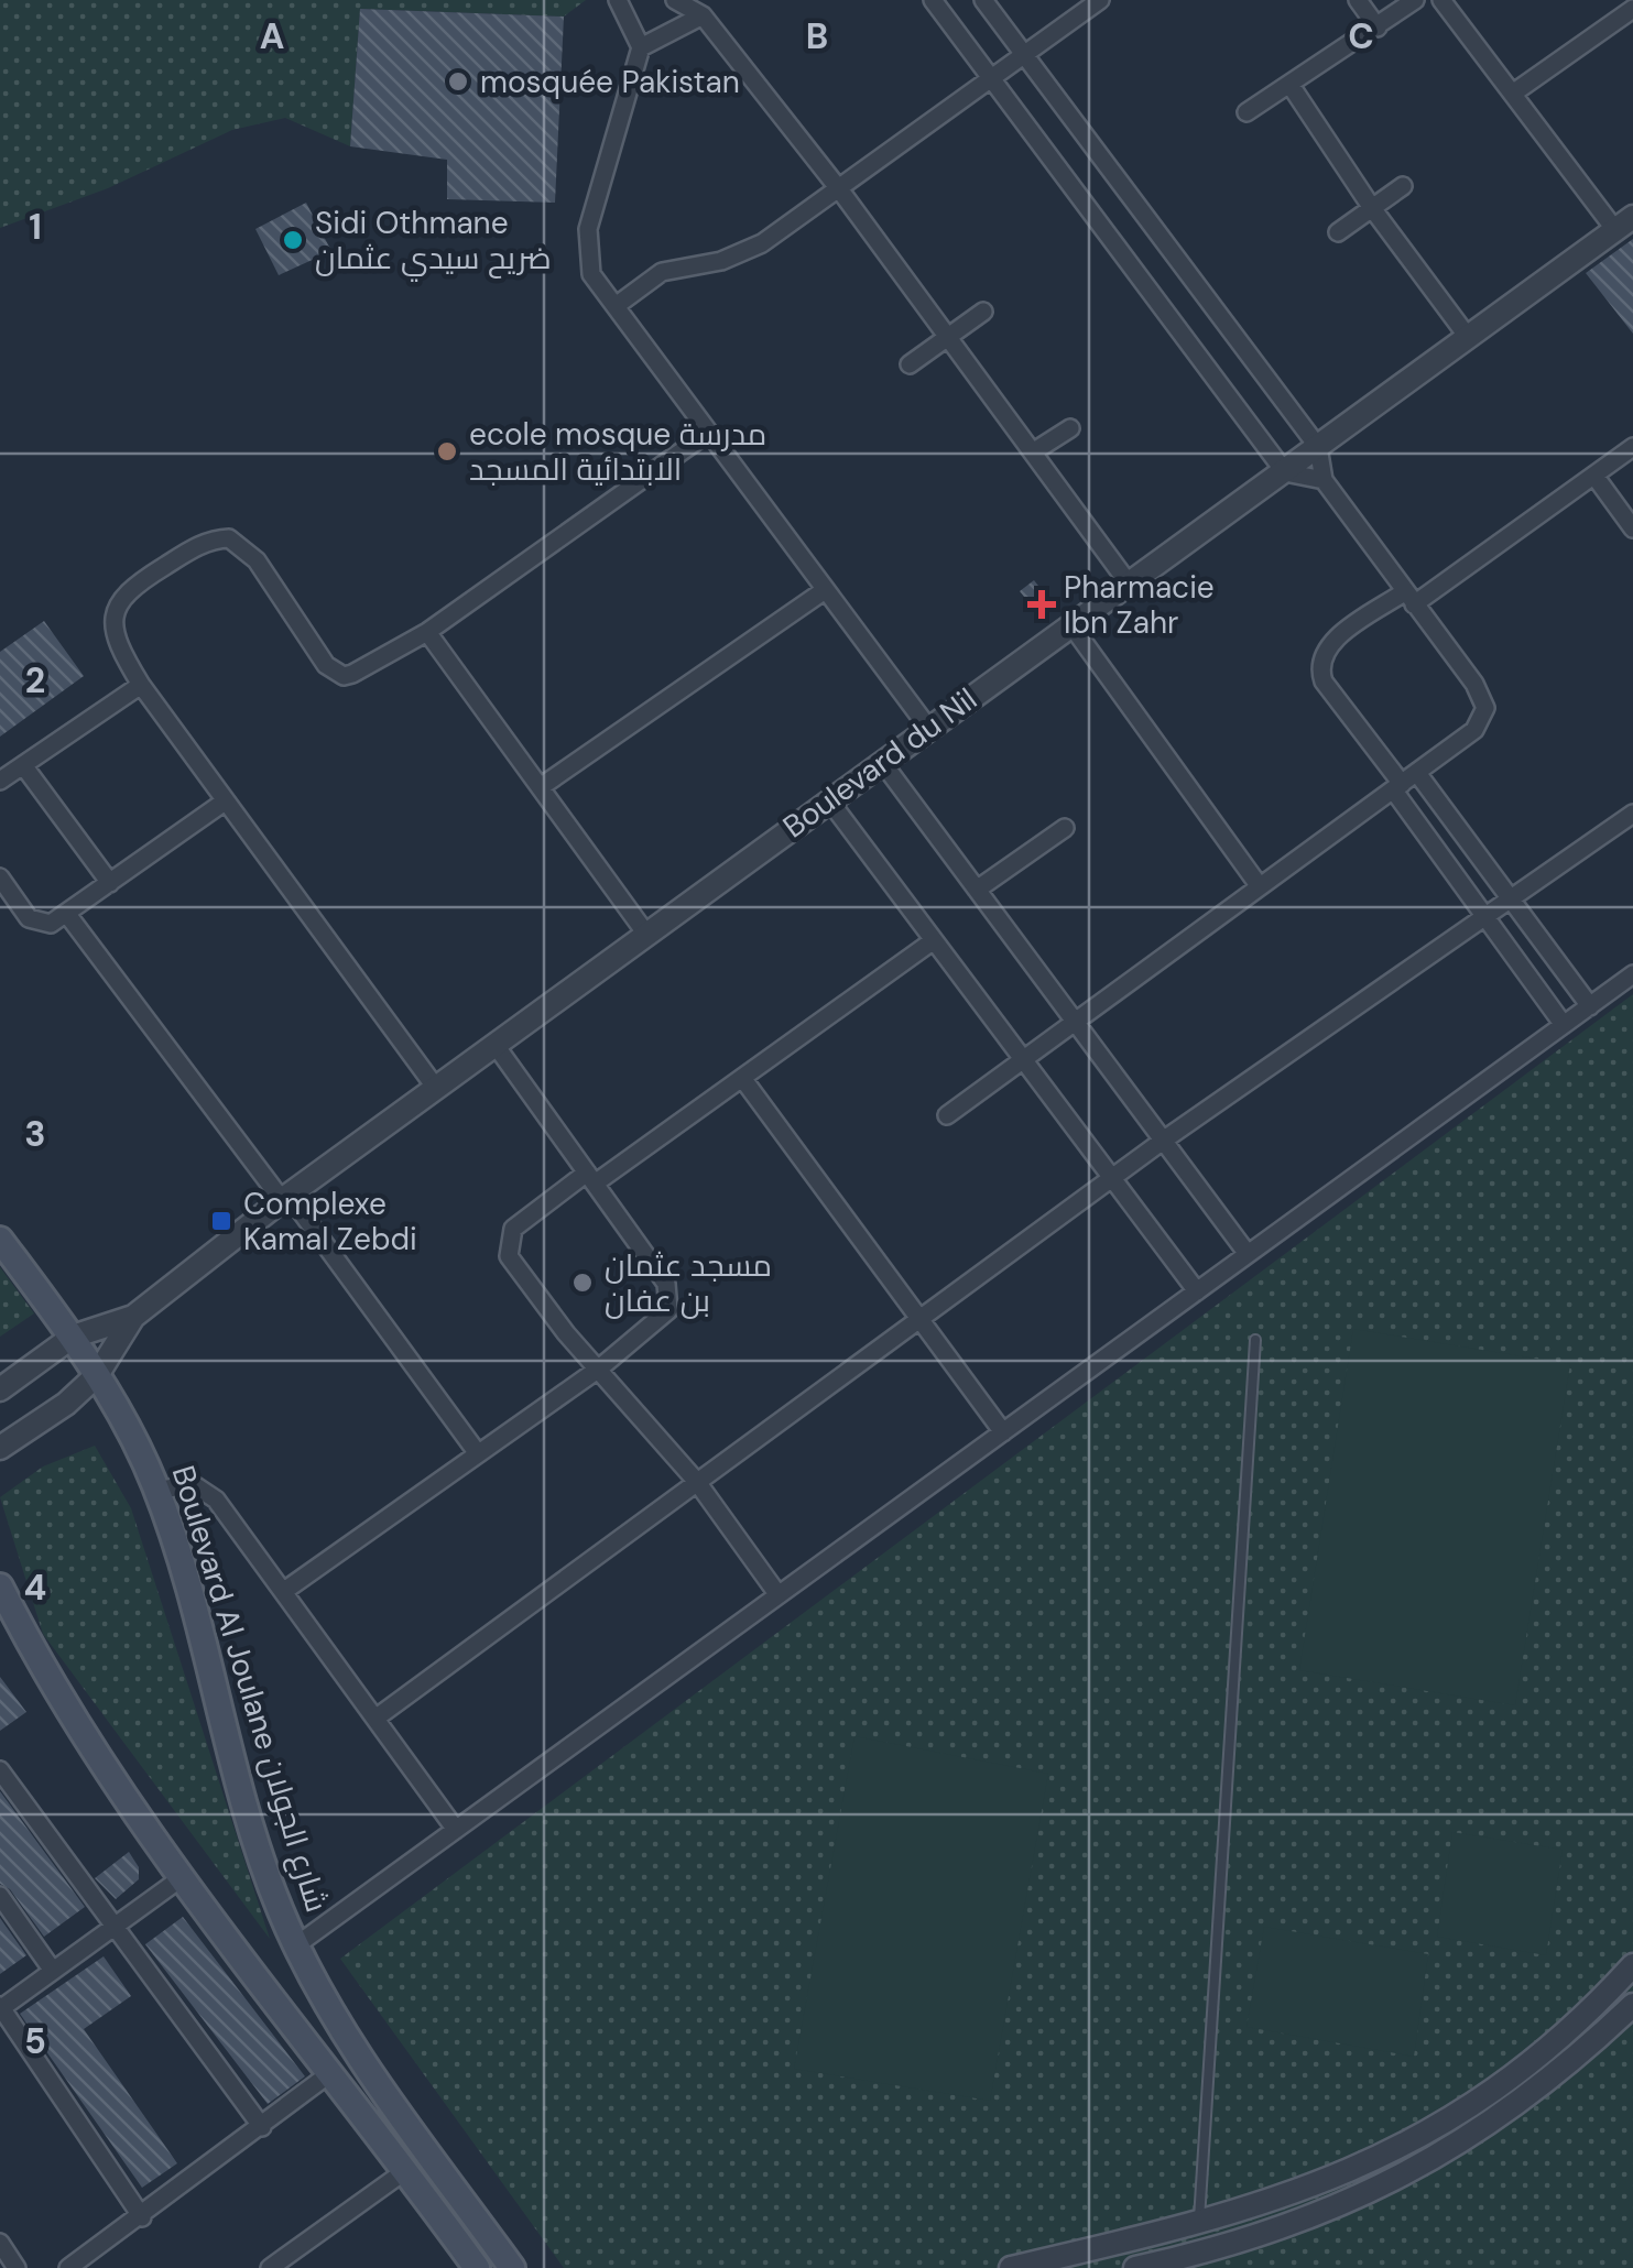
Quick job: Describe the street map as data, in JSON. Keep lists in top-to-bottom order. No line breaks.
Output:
{"streets":{"main road":["Boulevard Al Joulane شارع الجولان"],"street":["Boulevard du Nil"]},"crossings":[["Boulevard du Nil","Boulevard Al Joulane شارع الجولان"]],"places":{"other":["mosquée Pakistan","Sidi Othmane ضريح سيدي عثمان","ecole mosque مدرسة الابتدائية المسجد","مسجد عثمان بن عفان"],"health":["Pharmacie Ibn Zahr"],"transit":["Complexe Kamal Zebdi"]},"grid":{"columns":["A","B","C"],"rows":["1","2","3","4","5"]}}
